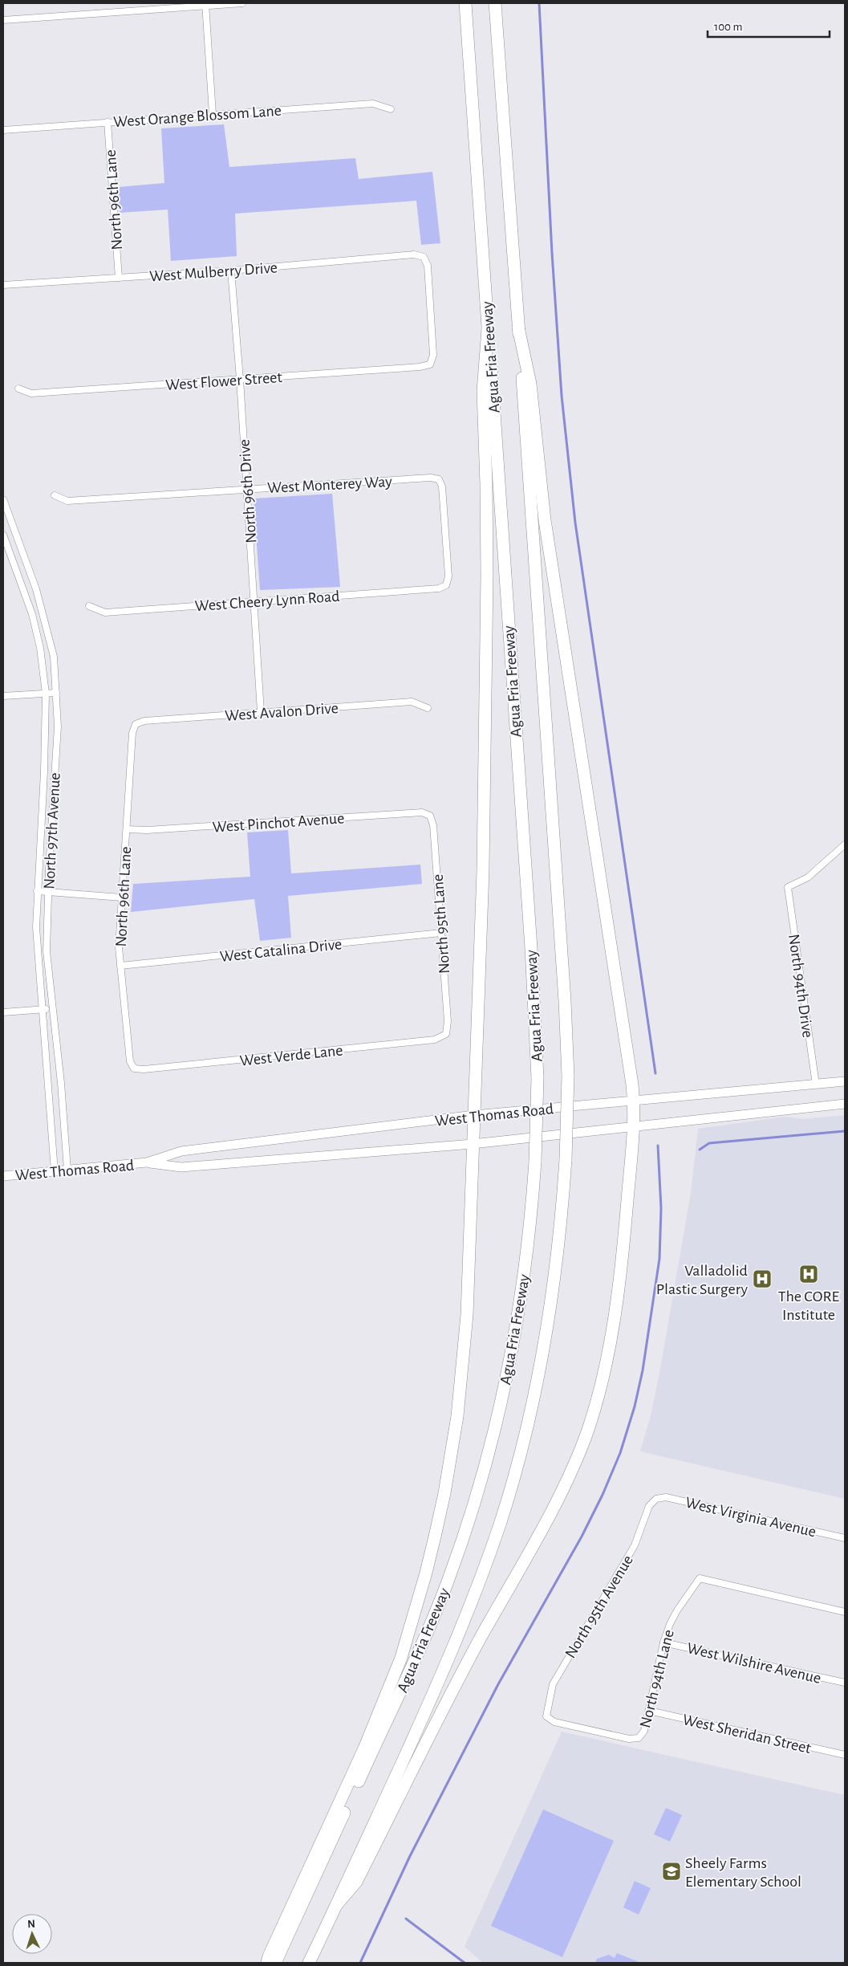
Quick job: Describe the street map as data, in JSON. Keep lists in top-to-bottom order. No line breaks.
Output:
{"streets":{"highway":["Agua Fria Freeway"],"main road":["West Thomas Road"],"street":["West Orange Blossom Lane","North 96th Lane","West Mulberry Drive","West Flower Street","West Monterey Way","North 96th Drive","West Cheery Lynn Road","West Avalon Drive","West Pinchot Avenue","North 97th Avenue","North 95th Lane","West Catalina Drive","North 94th Drive","West Verde Lane","West Virginia Avenue","North 95th Avenue","West Wilshire Avenue","North 94th Lane","West Sheridan Street"]},"crossings":[["West Orange Blossom Lane","North 96th Lane"],["North 96th Lane","West Mulberry Drive"],["North 96th Lane","West Avalon Drive"],["North 96th Lane","West Pinchot Avenue"],["North 96th Lane","West Catalina Drive"],["North 96th Lane","West Verde Lane"],["West Mulberry Drive","West Flower Street"],["West Mulberry Drive","North 96th Drive"],["West Flower Street","North 96th Drive"],["West Monterey Way","North 96th Drive"],["West Monterey Way","West Cheery Lynn Road"],["North 96th Drive","West Cheery Lynn Road"],["North 96th Drive","West Avalon Drive"],["West Pinchot Avenue","North 95th Lane"],["North 97th Avenue","West Thomas Road"],["North 95th Lane","West Catalina Drive"],["North 95th Lane","West Verde Lane"],["North 94th Drive","West Thomas Road"],["West Virginia Avenue","North 95th Avenue"],["North 95th Avenue","North 94th Lane"],["West Wilshire Avenue","North 94th Lane"],["North 94th Lane","West Sheridan Street"]],"places":{"hospital":["The CORE Institute","Valladolid Plastic Surgery"],"school or university":["Sheely Farms Elementary School"]},"scale_bar":"100 m","north":"top"}
